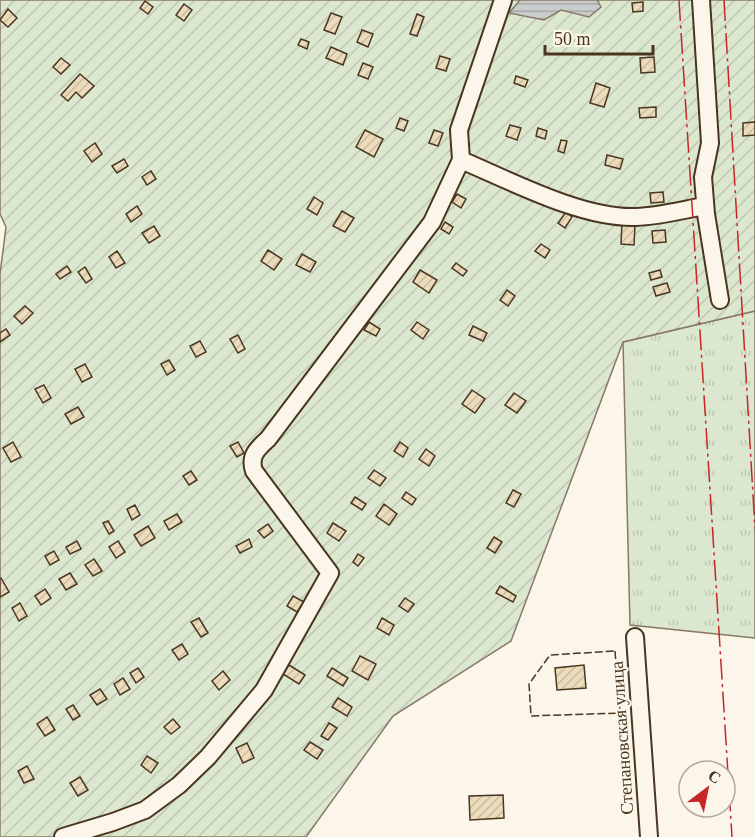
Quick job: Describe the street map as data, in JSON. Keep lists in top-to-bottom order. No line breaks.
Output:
{"streets":{"street":["Степановская улица"]},"scale_bar":"50 m","north":"top right"}
